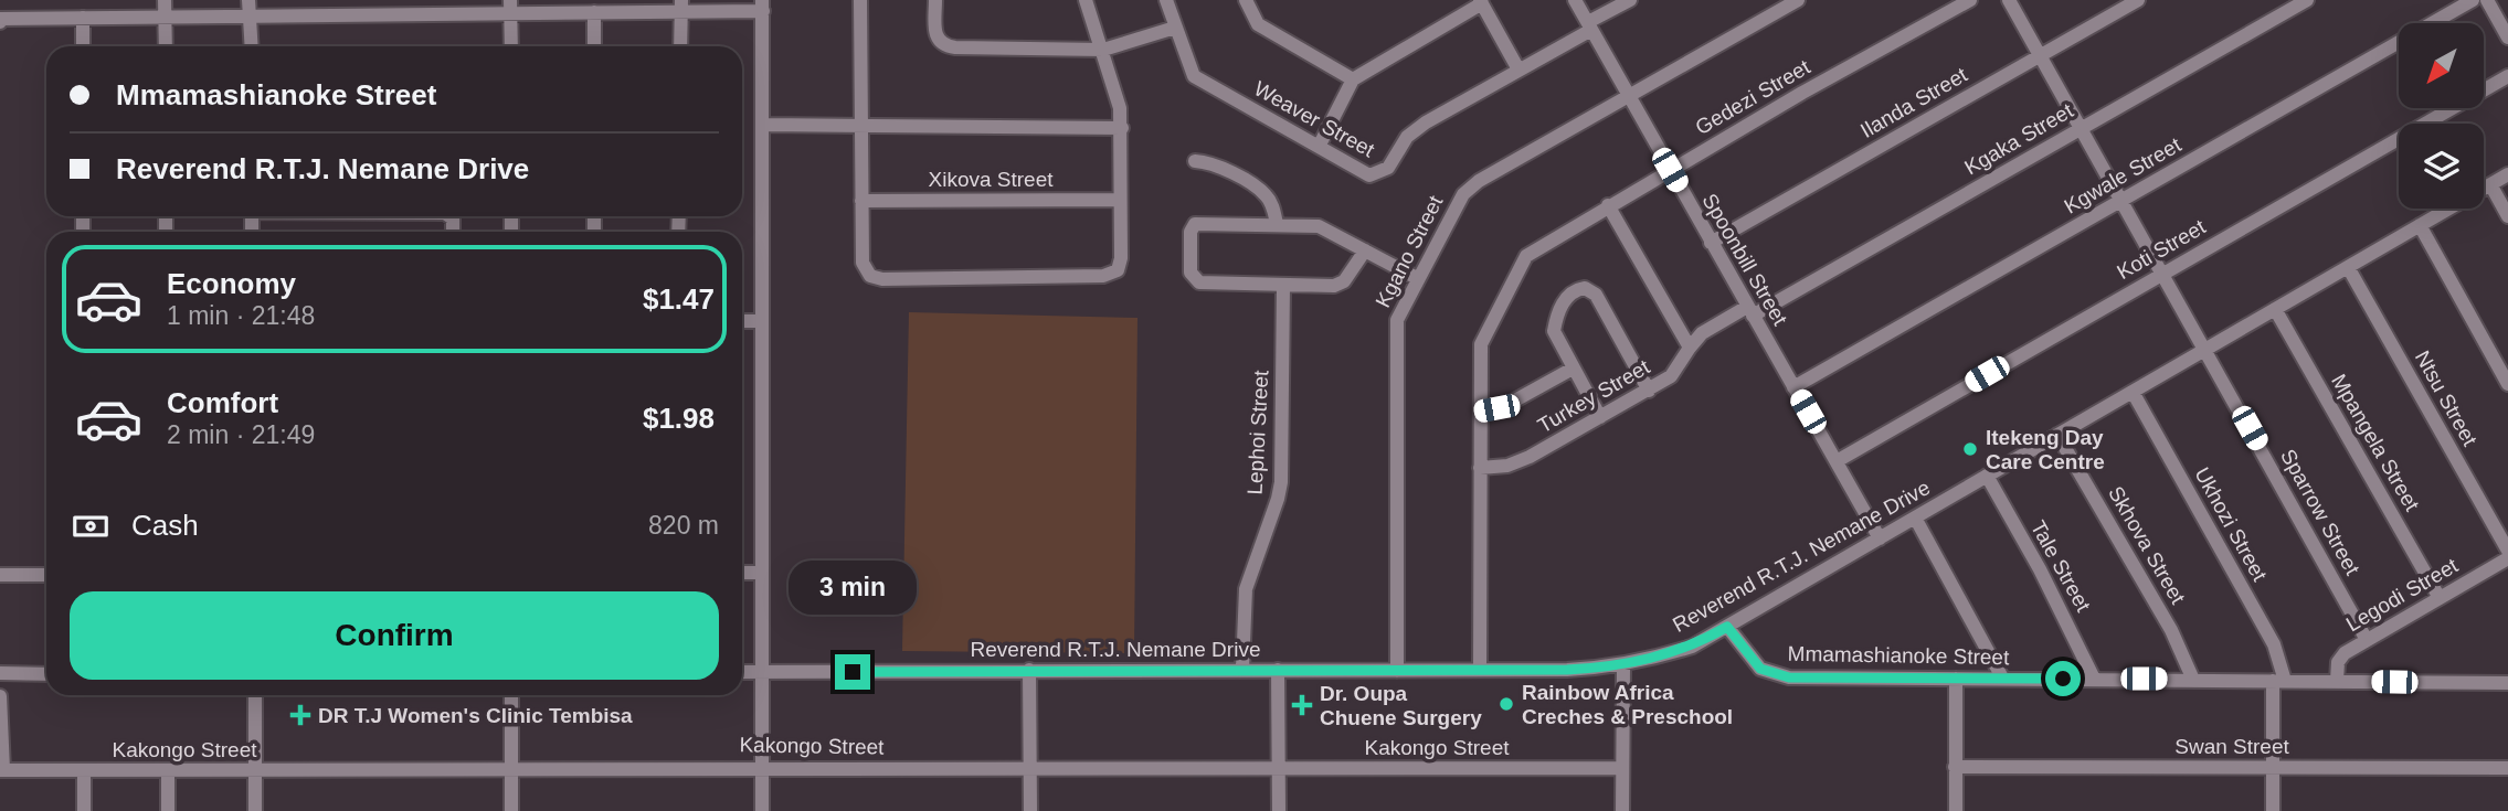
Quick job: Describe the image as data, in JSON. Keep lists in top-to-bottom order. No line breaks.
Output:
{"streets":{"street":["Gedezi Street","Ilanda Street","Weaver Street","Kgaka Street","Kgwale Street","Xikova Street","Koti Street","Kgano Street","Spoonbill Street","Turkey Street","Ntsu Street","Lephoi Street","Mpangela Street","Sparrow Street","Ukhozi Street","Skhova Street","Reverend R.T.J. Nemane Drive","Tale Street","Legodi Street","Mmamashianoke Street","Kakongo Street","Swan Street"]},"crossings":[["Gedezi Street","Spoonbill Street"],["Gedezi Street","Turkey Street"],["Gedezi Street","Reverend R.T.J. Nemane Drive"],["Ilanda Street","Spoonbill Street"],["Ilanda Street","Sparrow Street"],["Weaver Street","Spoonbill Street"],["Kgaka Street","Spoonbill Street"],["Kgaka Street","Turkey Street"],["Kgaka Street","Sparrow Street"],["Kgwale Street","Spoonbill Street"],["Kgwale Street","Sparrow Street"],["Koti Street","Spoonbill Street"],["Koti Street","Sparrow Street"],["Kgano Street","Spoonbill Street"],["Kgano Street","Reverend R.T.J. Nemane Drive"],["Spoonbill Street","Reverend R.T.J. Nemane Drive"],["Ntsu Street","Reverend R.T.J. Nemane Drive"],["Lephoi Street","Reverend R.T.J. Nemane Drive"],["Mpangela Street","Reverend R.T.J. Nemane Drive"],["Mpangela Street","Legodi Street"],["Sparrow Street","Reverend R.T.J. Nemane Drive"],["Sparrow Street","Legodi Street"],["Ukhozi Street","Reverend R.T.J. Nemane Drive"],["Ukhozi Street","Mmamashianoke Street"],["Ukhozi Street","Swan Street"],["Skhova Street","Reverend R.T.J. Nemane Drive"],["Skhova Street","Mmamashianoke Street"],["Reverend R.T.J. Nemane Drive","Tale Street"],["Reverend R.T.J. Nemane Drive","Mmamashianoke Street"],["Tale Street","Mmamashianoke Street"],["Legodi Street","Mmamashianoke Street"]],"places":{"other":["Itekeng Day Care Centre","Rainbow Africa Creches & Preschool"],"health":["Dr. Oupa Chuene Surgery","DR T.J Women's Clinic Tembisa"]},"north":"bottom left","page":{"banner":["Mmamashianoke Street","Reverend R.T.J. Nemane Drive"],"list":[{"name":"Economy","note":"1 min · 21:48","value":"$1.47"},{"name":"Comfort","note":"2 min · 21:49","value":"$1.98"}],"pay":["Cash","820 m"],"bubble":"3 min","buttons":"Confirm"}}
